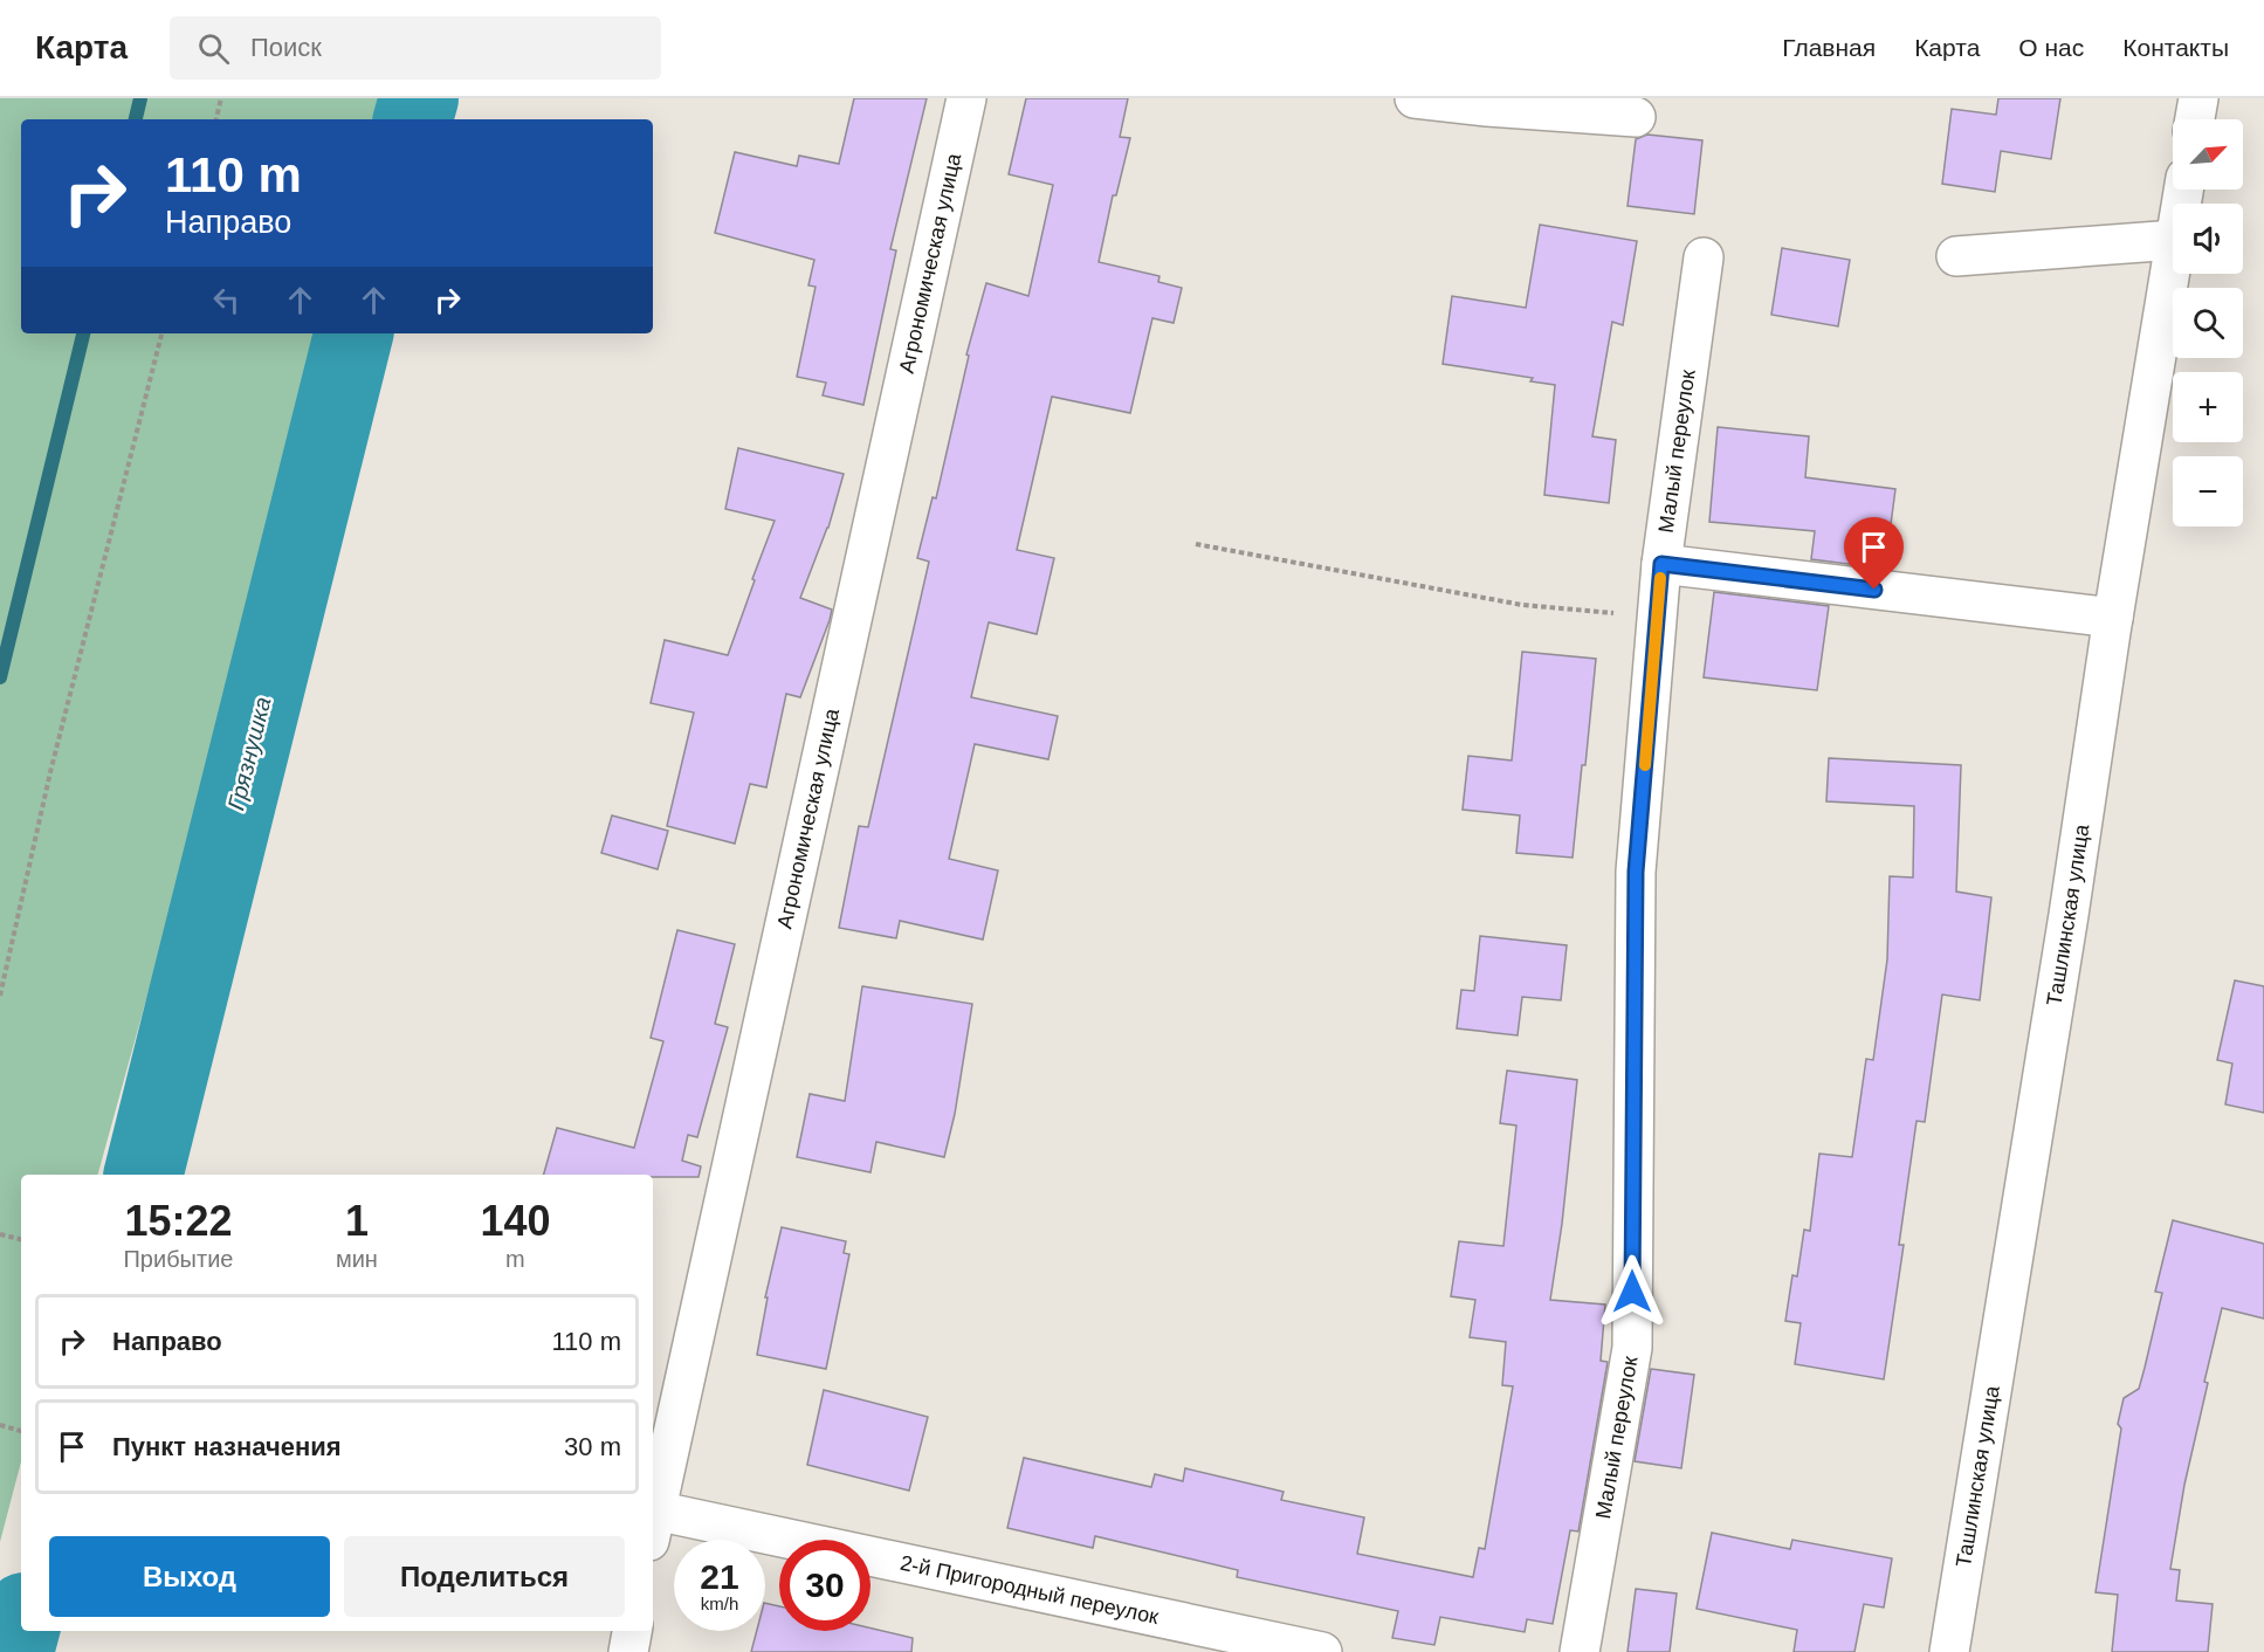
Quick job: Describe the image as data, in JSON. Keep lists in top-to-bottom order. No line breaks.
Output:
{"streets":{"street":["Агрономическая улица","Малый переулок","Ташлинская улица","2-й Пригородный переулок"]},"crossings":[["Агрономическая улица","2-й Пригородный переулок"]],"water":["Грязнушка"],"north":"top right","page":{"header":"Карта","search":"Поиск","nav":["Главная","Карта","О нас","Контакты"],"map_buttons":["+","−"],"turn":["110 m","Направо"],"eta":["15:22","Прибытие","1","мин","140","m"],"list":[{"name":"Направо","value":"110 m"},{"name":"Пункт назначения","value":"30 m"}],"buttons":["Выход","Поделиться"],"speed":"21 km/h","limit":"30"}}
